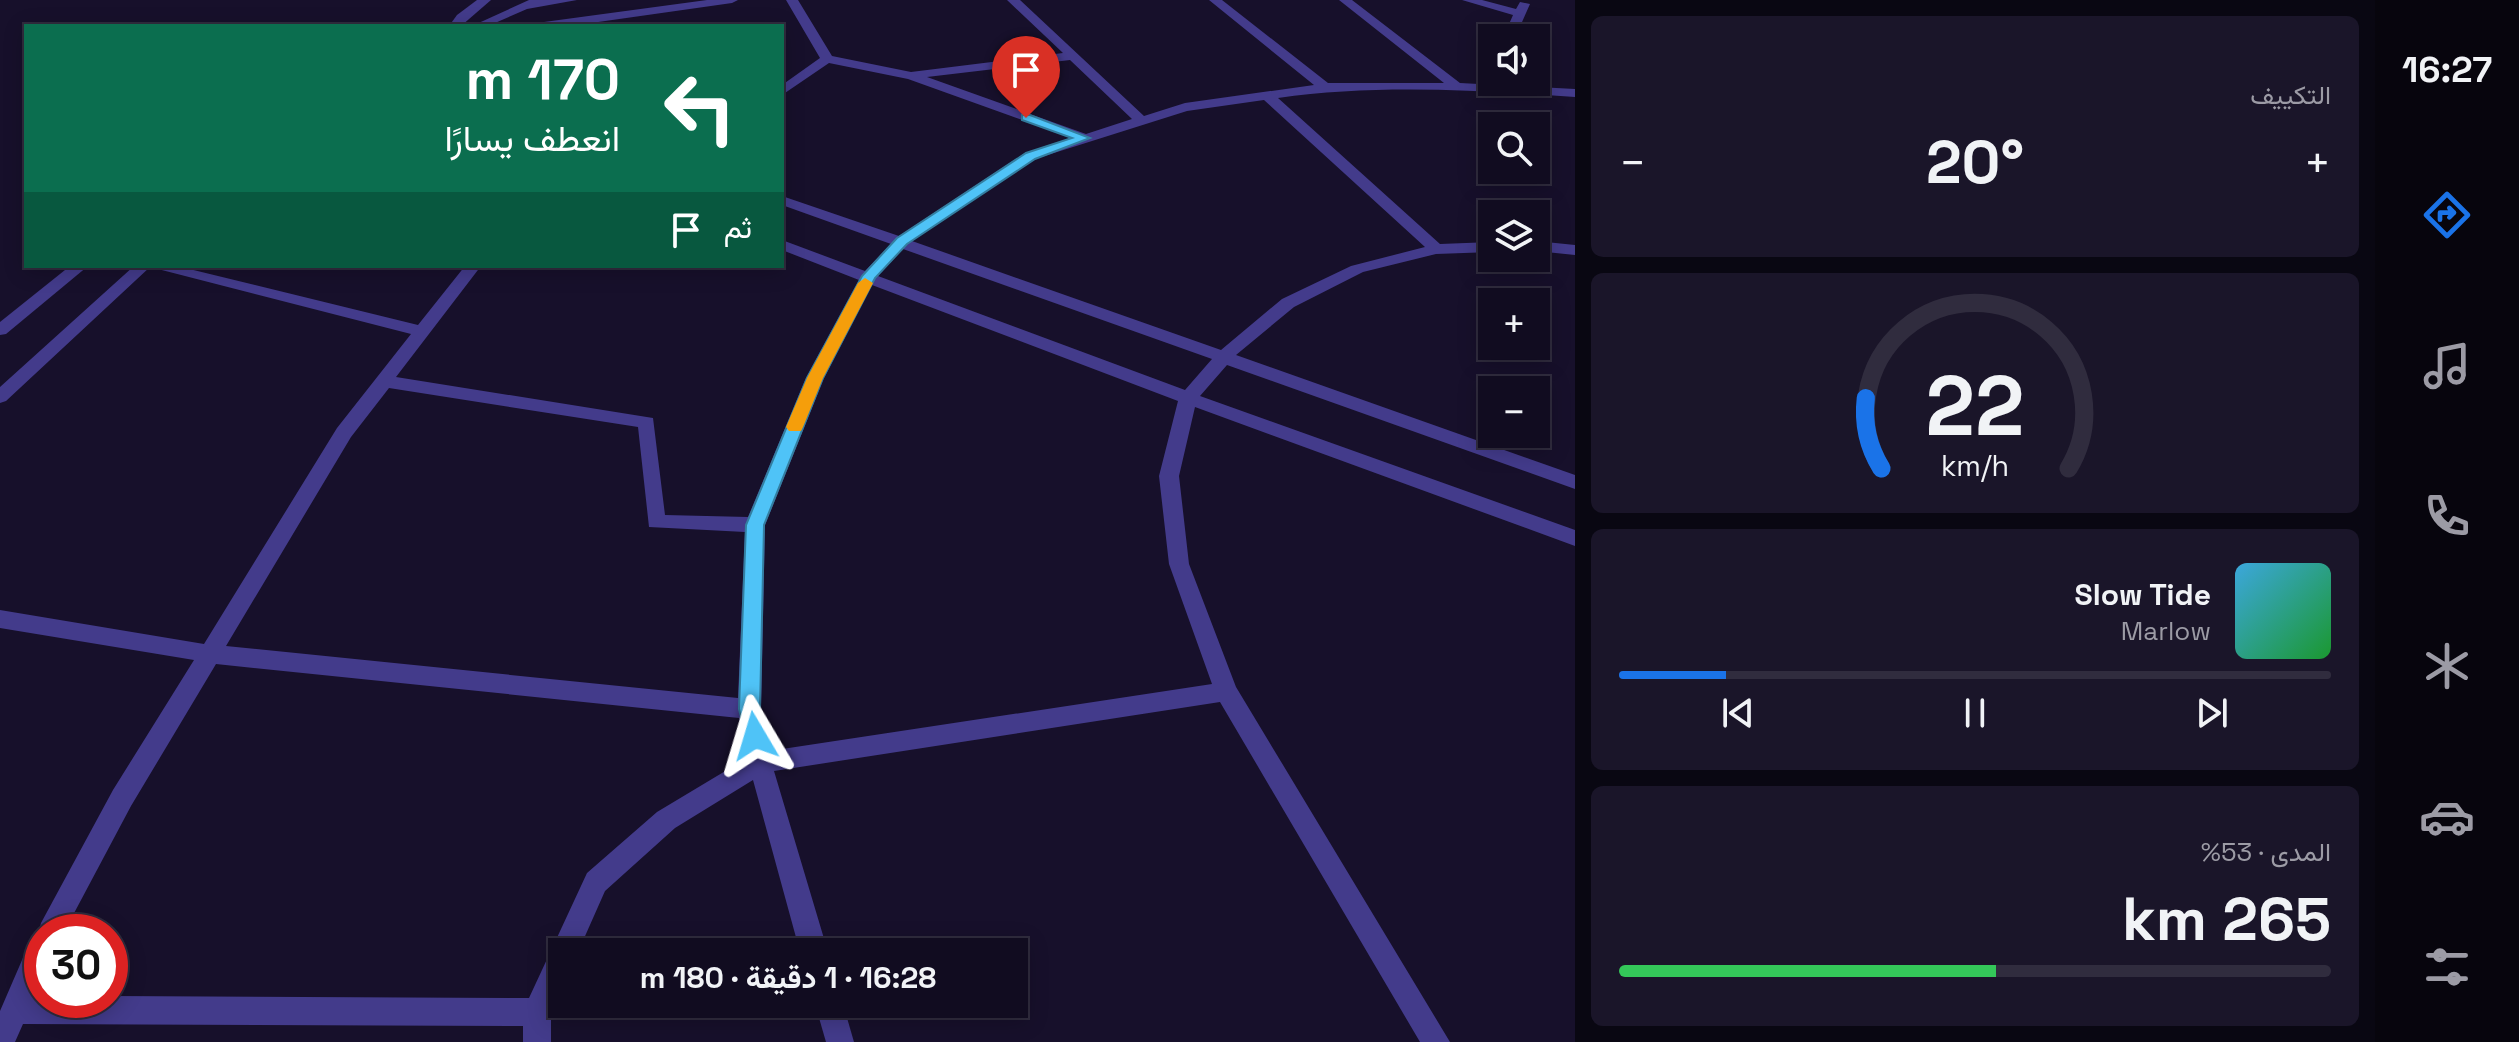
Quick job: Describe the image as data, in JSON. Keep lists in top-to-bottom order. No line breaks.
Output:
{"page":{"tabs":"16:27","tile":["التكييف",["المدى · 53%","265 km"]],"map_buttons":["+","−"],"turn":["170 m","انعطف يسارًا"],"heat":["−","20°","+"],"then":"ثم","song":["Slow Tide","Marlow"],"limit":"30","trip":"16:28 · 1 دقيقة · 180 m","gauge":["22","km/h"]}}
